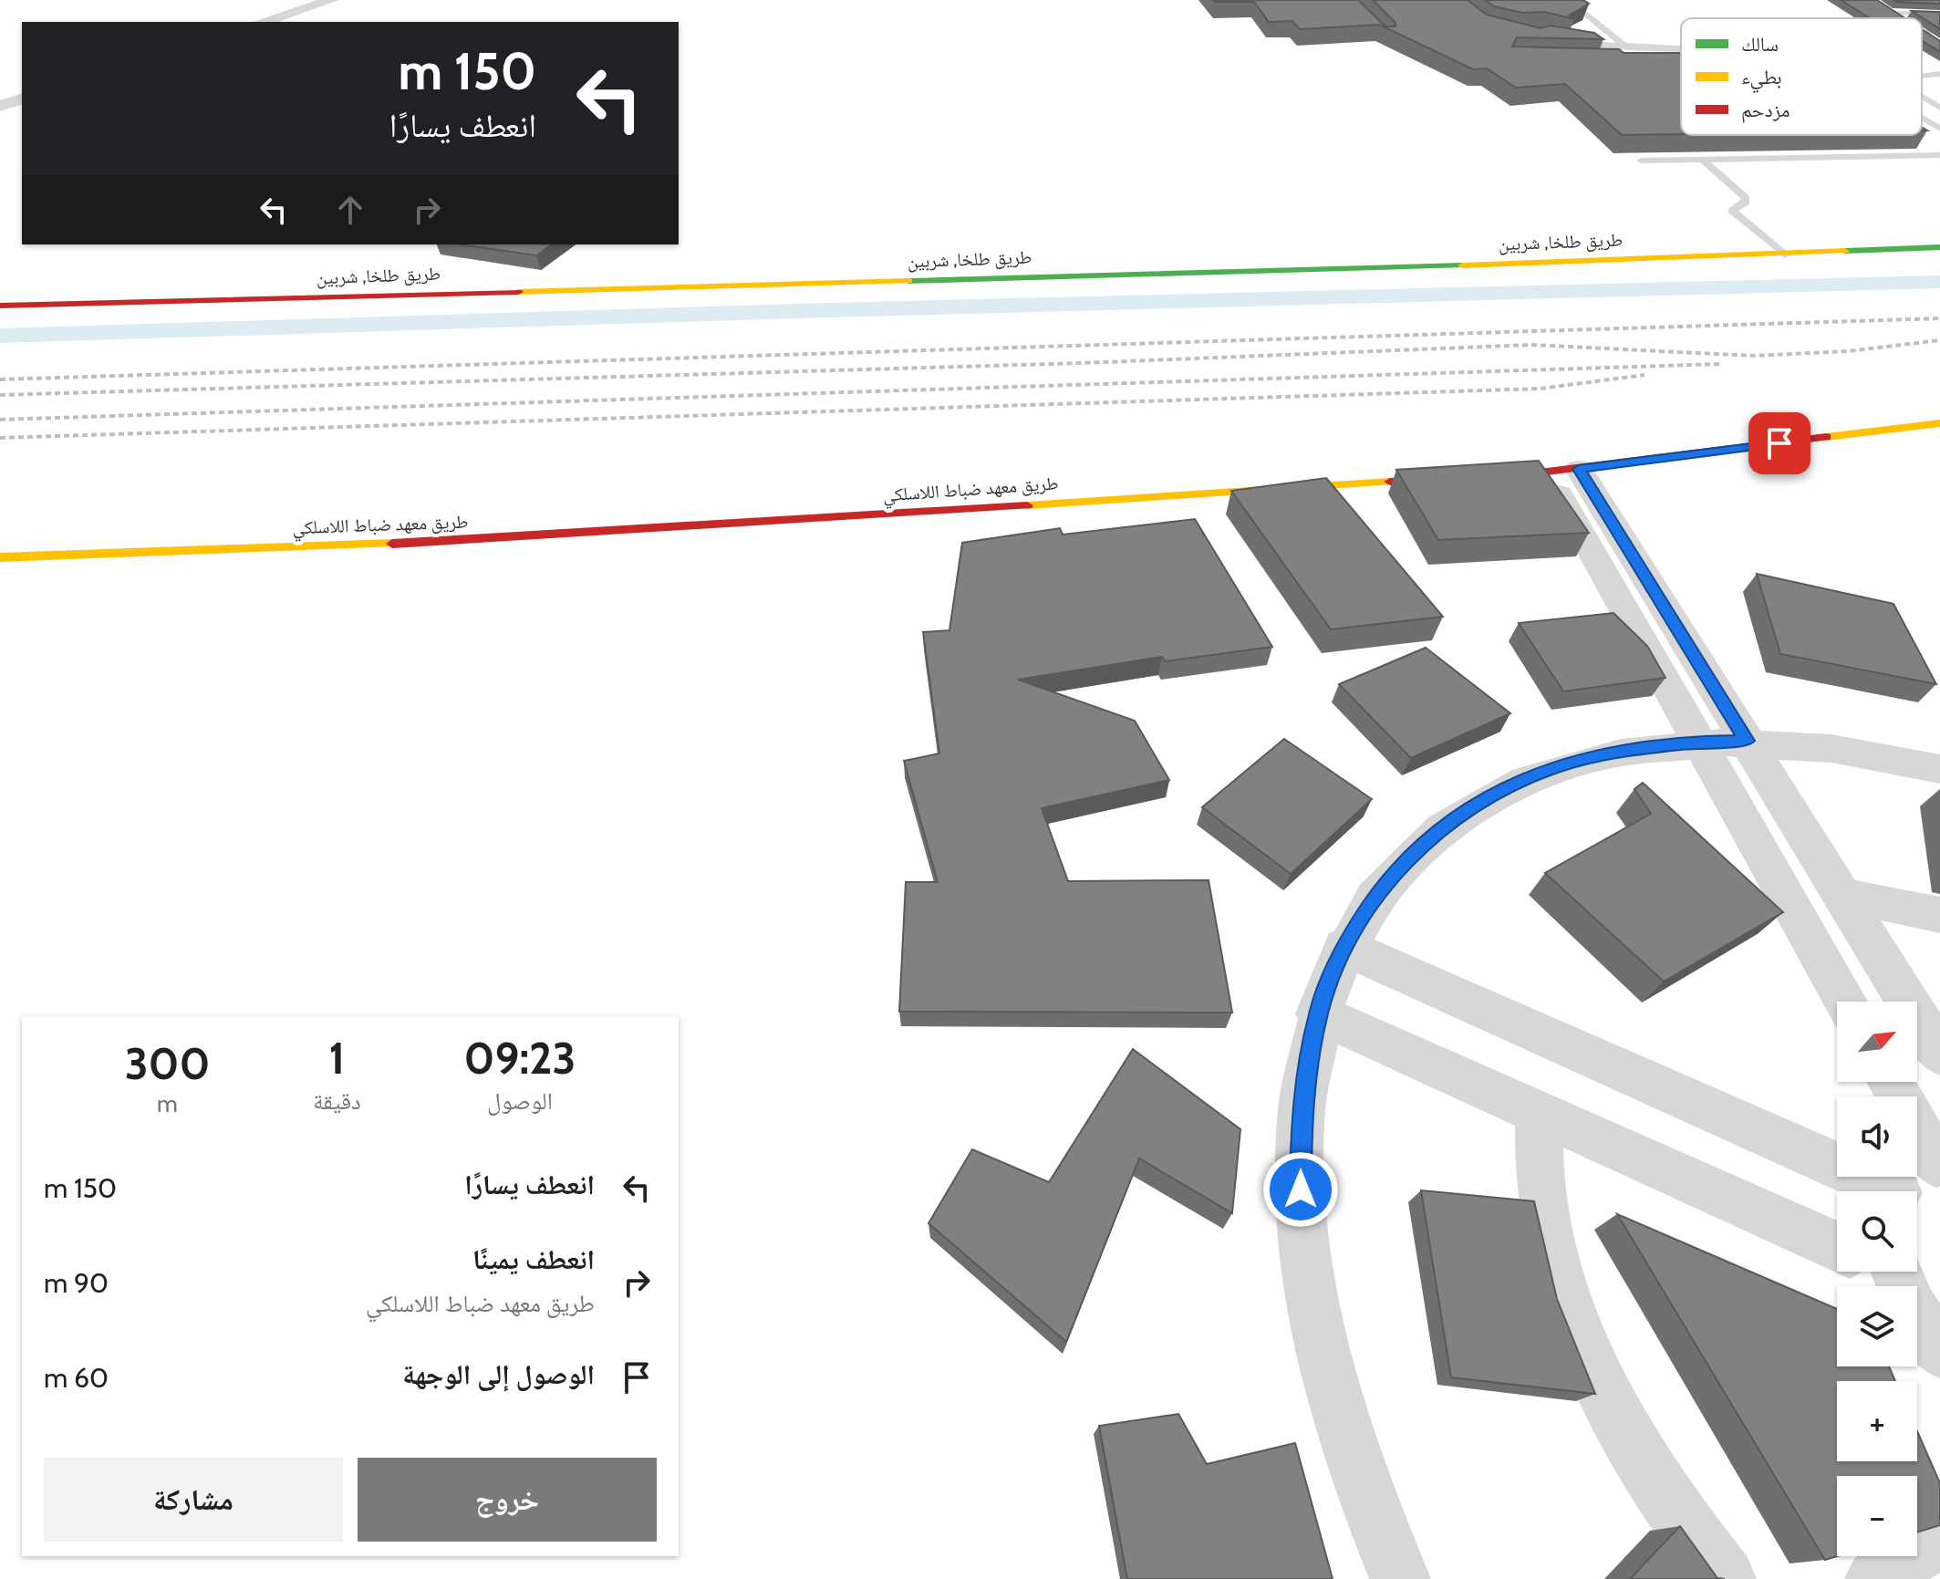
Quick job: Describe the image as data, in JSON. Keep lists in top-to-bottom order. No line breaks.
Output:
{"streets":{"main road":["طريق طلخا, شربين","طريق معهد ضباط اللاسلكي"]},"legend":["سالك","بطيء","مزدحم"],"north":"top right","page":{"turn":["150 m","انعطف يسارًا"],"map_buttons":["+","−"],"eta":["09:23","الوصول","1","دقيقة","300","m"],"list":[{"name":"انعطف يسارًا","value":"150 m"},{"name":"انعطف يمينًا","note":"طريق معهد ضباط اللاسلكي","value":"90 m"},{"name":"الوصول إلى الوجهة","value":"60 m"}],"buttons":["خروج","مشاركة"]}}
